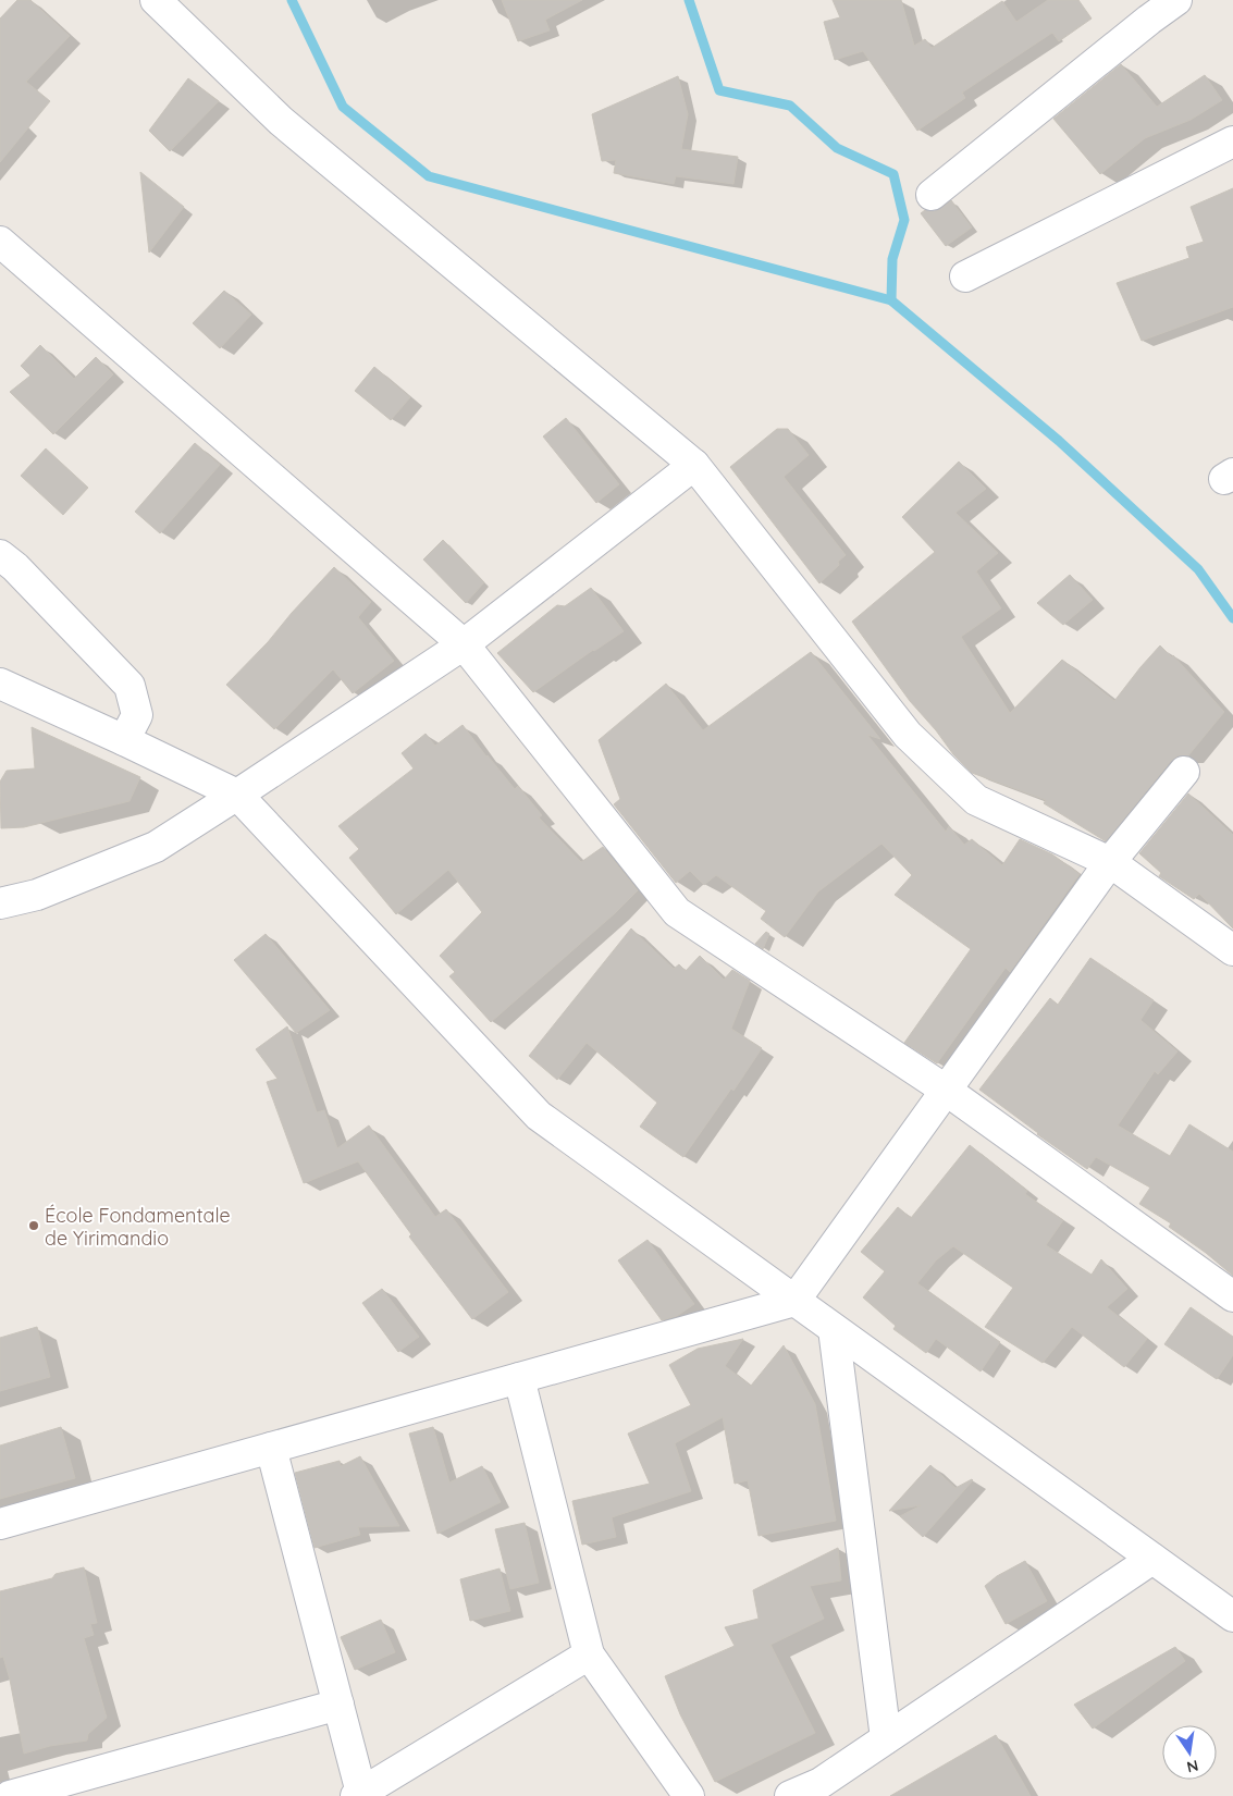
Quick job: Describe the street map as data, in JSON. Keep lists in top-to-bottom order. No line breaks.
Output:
{"places":["École Fondamentale de Yirimandio"],"north":"bottom"}
